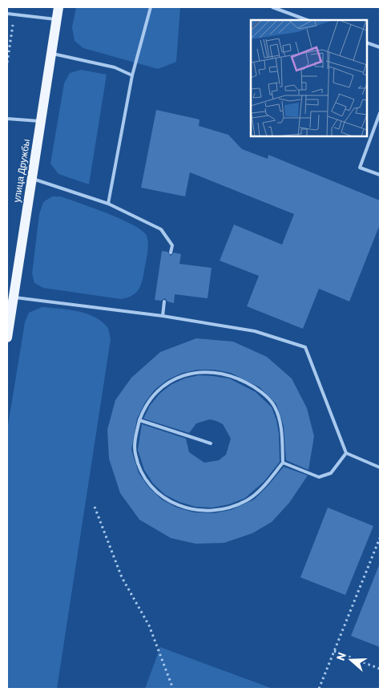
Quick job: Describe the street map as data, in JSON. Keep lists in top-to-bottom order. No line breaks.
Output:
{"streets":{"main road":["улица Дружбы"]},"north":"left"}
